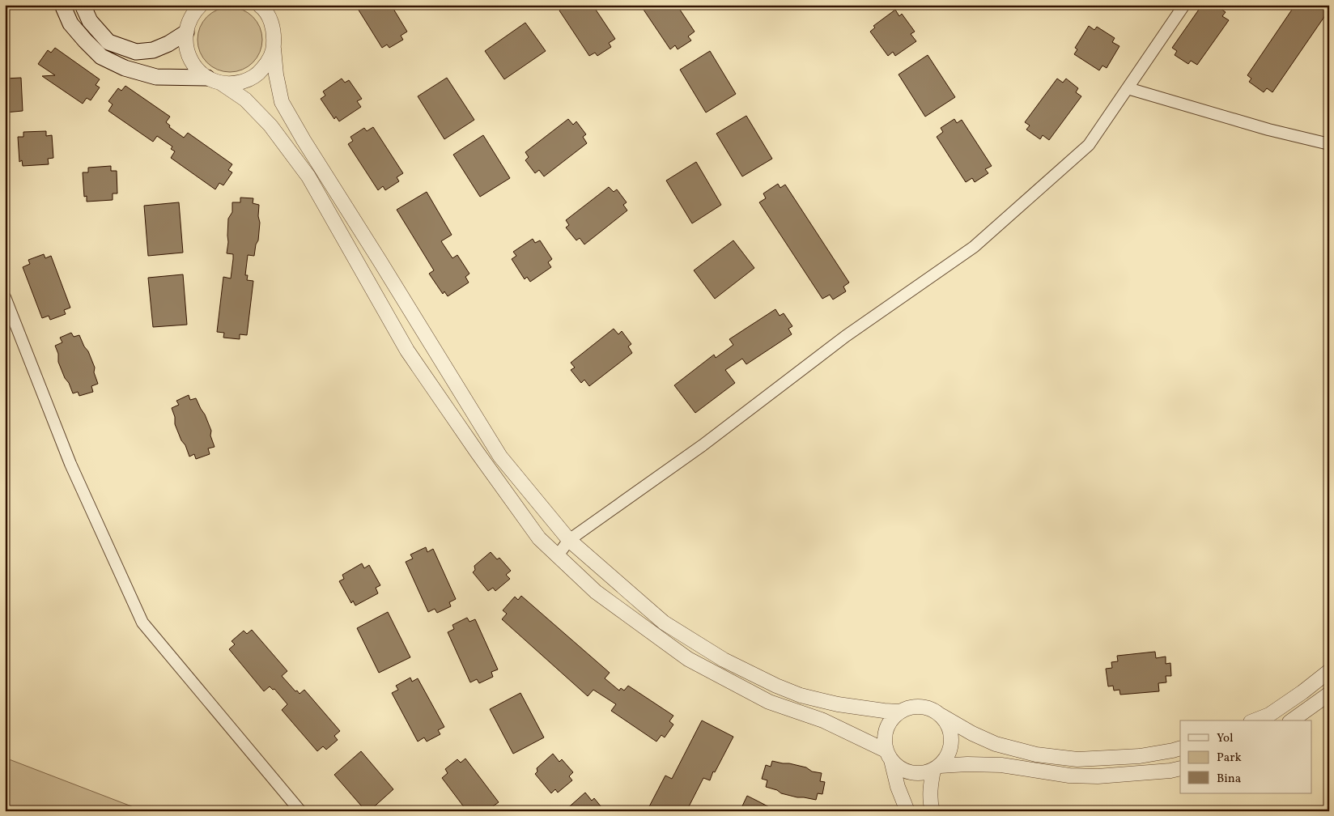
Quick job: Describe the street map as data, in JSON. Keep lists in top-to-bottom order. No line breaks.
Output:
{"legend":["Yol","Park","Bina"]}
